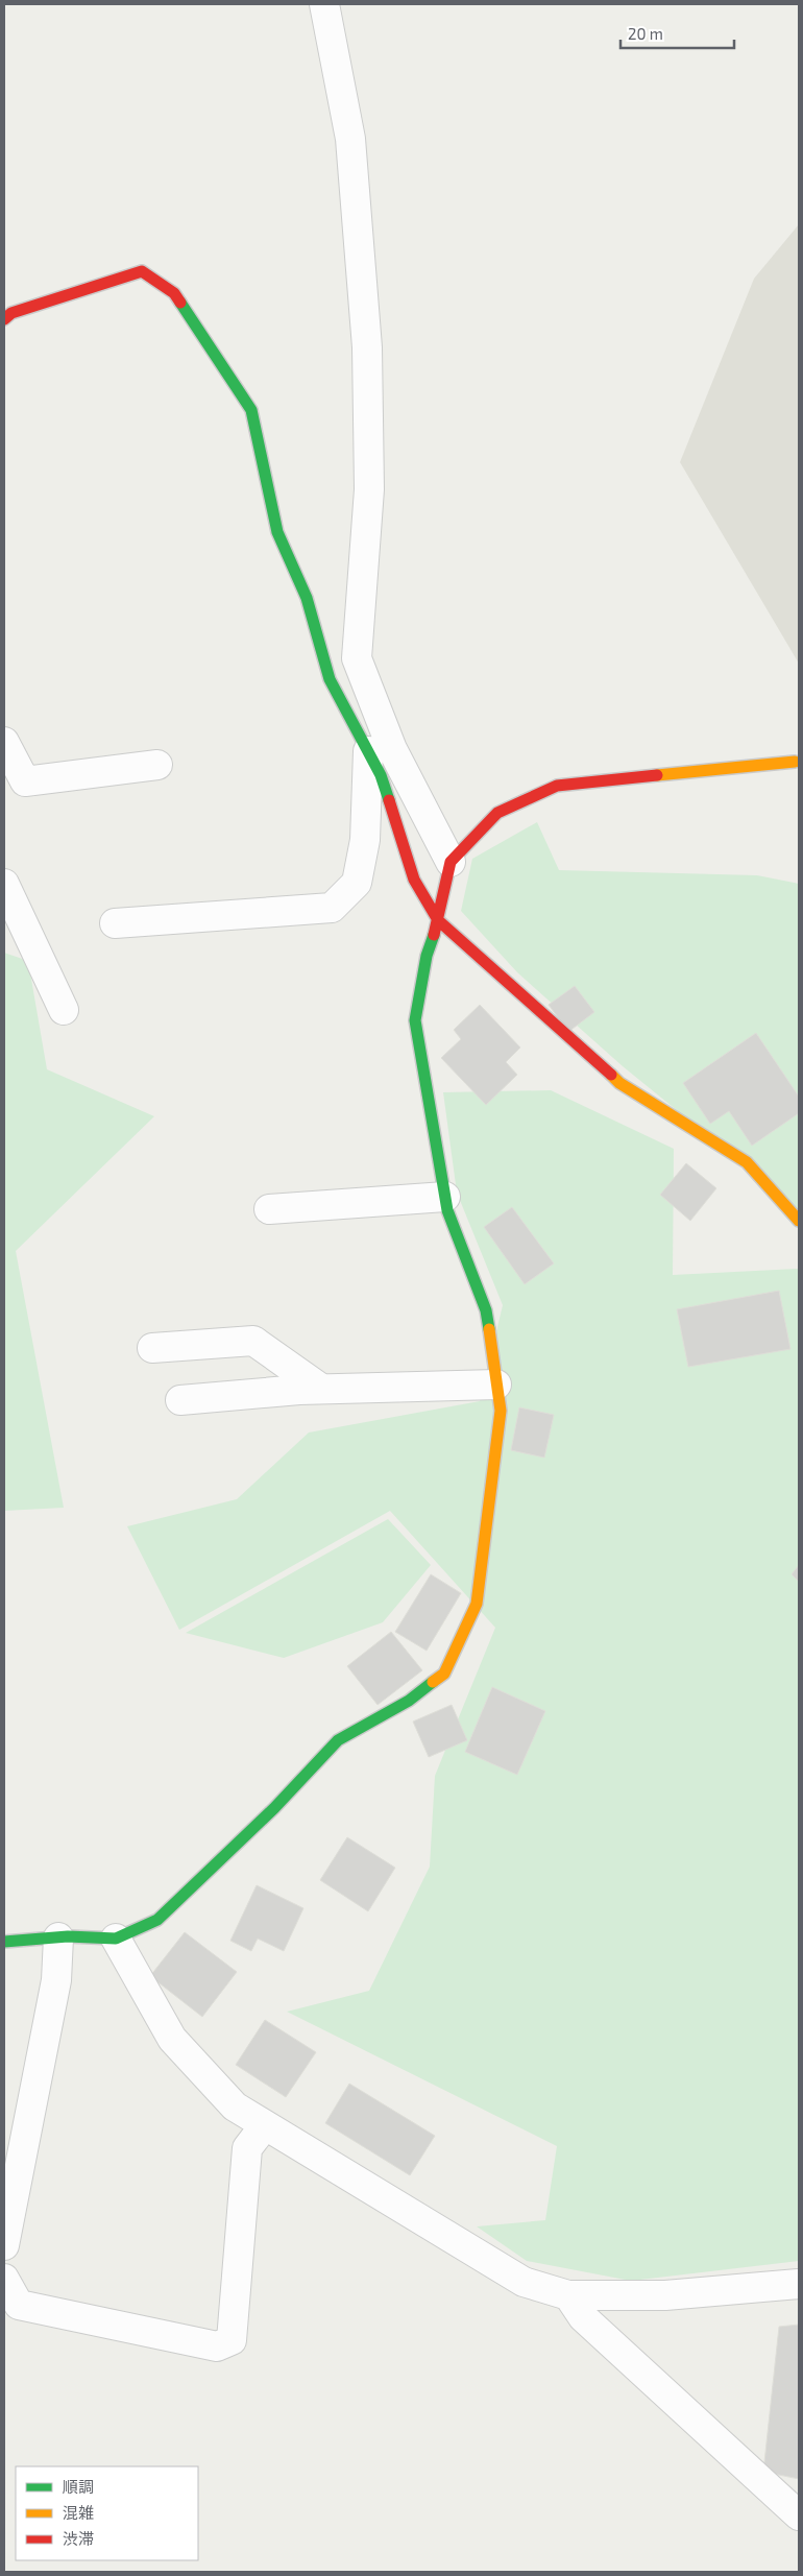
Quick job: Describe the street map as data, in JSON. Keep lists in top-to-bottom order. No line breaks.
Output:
{"legend":["順調","混雑","渋滞"],"scale_bar":"20 m"}
